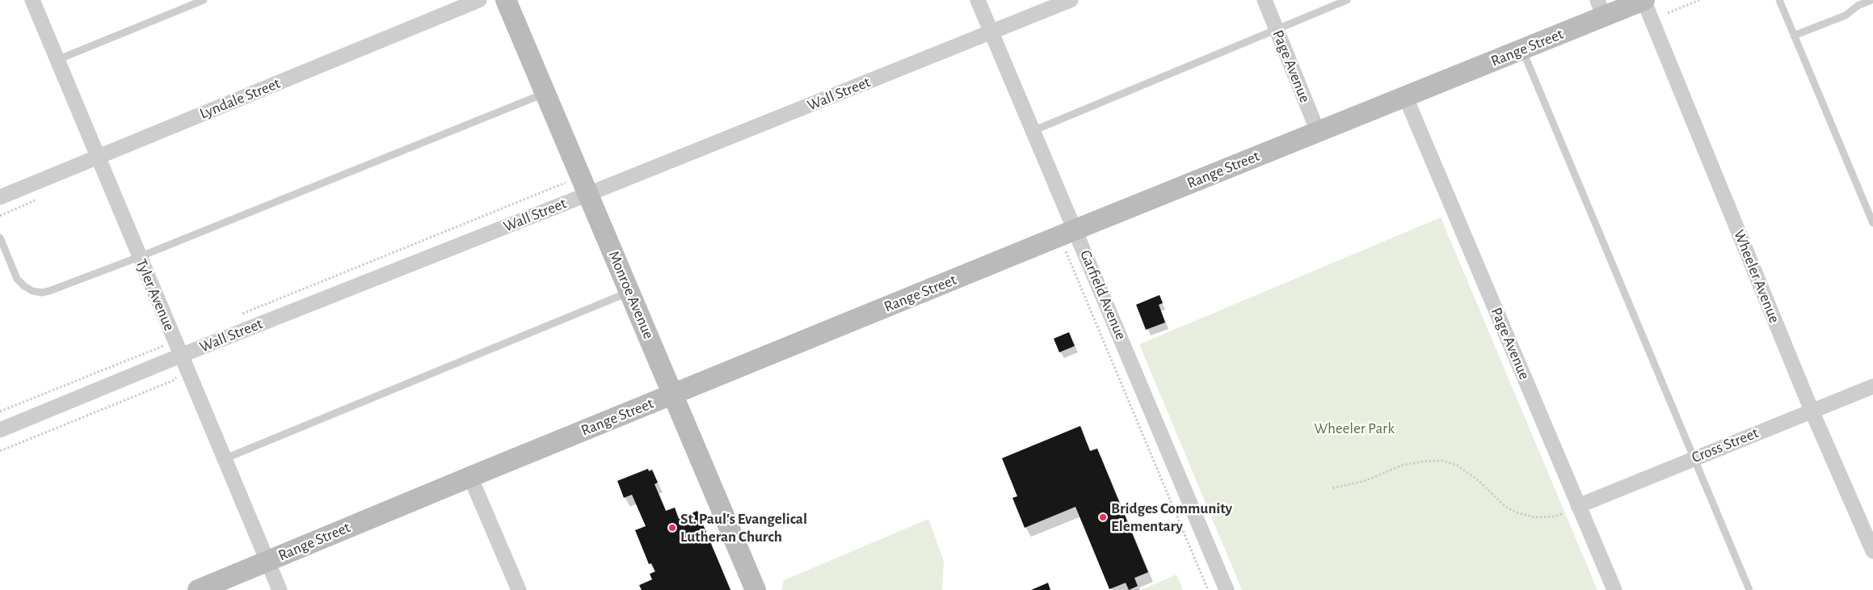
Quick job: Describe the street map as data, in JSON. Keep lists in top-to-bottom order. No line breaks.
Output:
{"streets":{"street":["Range Street","Page Avenue","Wall Street","Lyndale Street","Wheeler Avenue","Tyler Avenue","Monroe Avenue","Garfield Avenue","Cross Street"]},"crossings":[["Range Street","Page Avenue"],["Range Street","Wheeler Avenue"],["Range Street","Tyler Avenue"],["Range Street","Monroe Avenue"],["Range Street","Garfield Avenue"],["Page Avenue","Cross Street"],["Wall Street","Tyler Avenue"],["Wall Street","Monroe Avenue"],["Wall Street","Garfield Avenue"],["Lyndale Street","Tyler Avenue"],["Wheeler Avenue","Cross Street"]],"parks":["Wheeler Park"],"places":["Bridges Community Elementary","St. Paul's Evangelical Lutheran Church"]}
